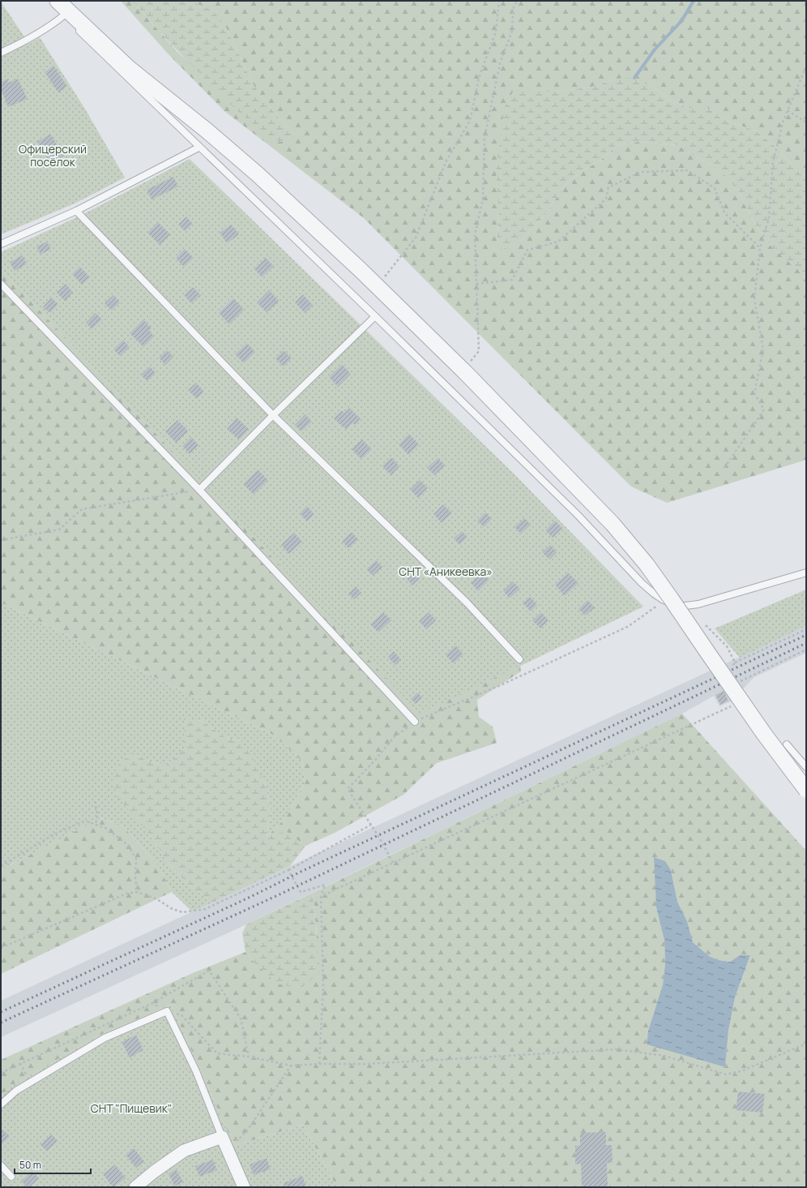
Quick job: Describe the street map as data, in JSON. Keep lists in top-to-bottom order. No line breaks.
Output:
{"parks":["Офицерский посёлок","СНТ «Аникеевка»","СНТ \"Пищевик\""],"scale_bar":"50 m"}
